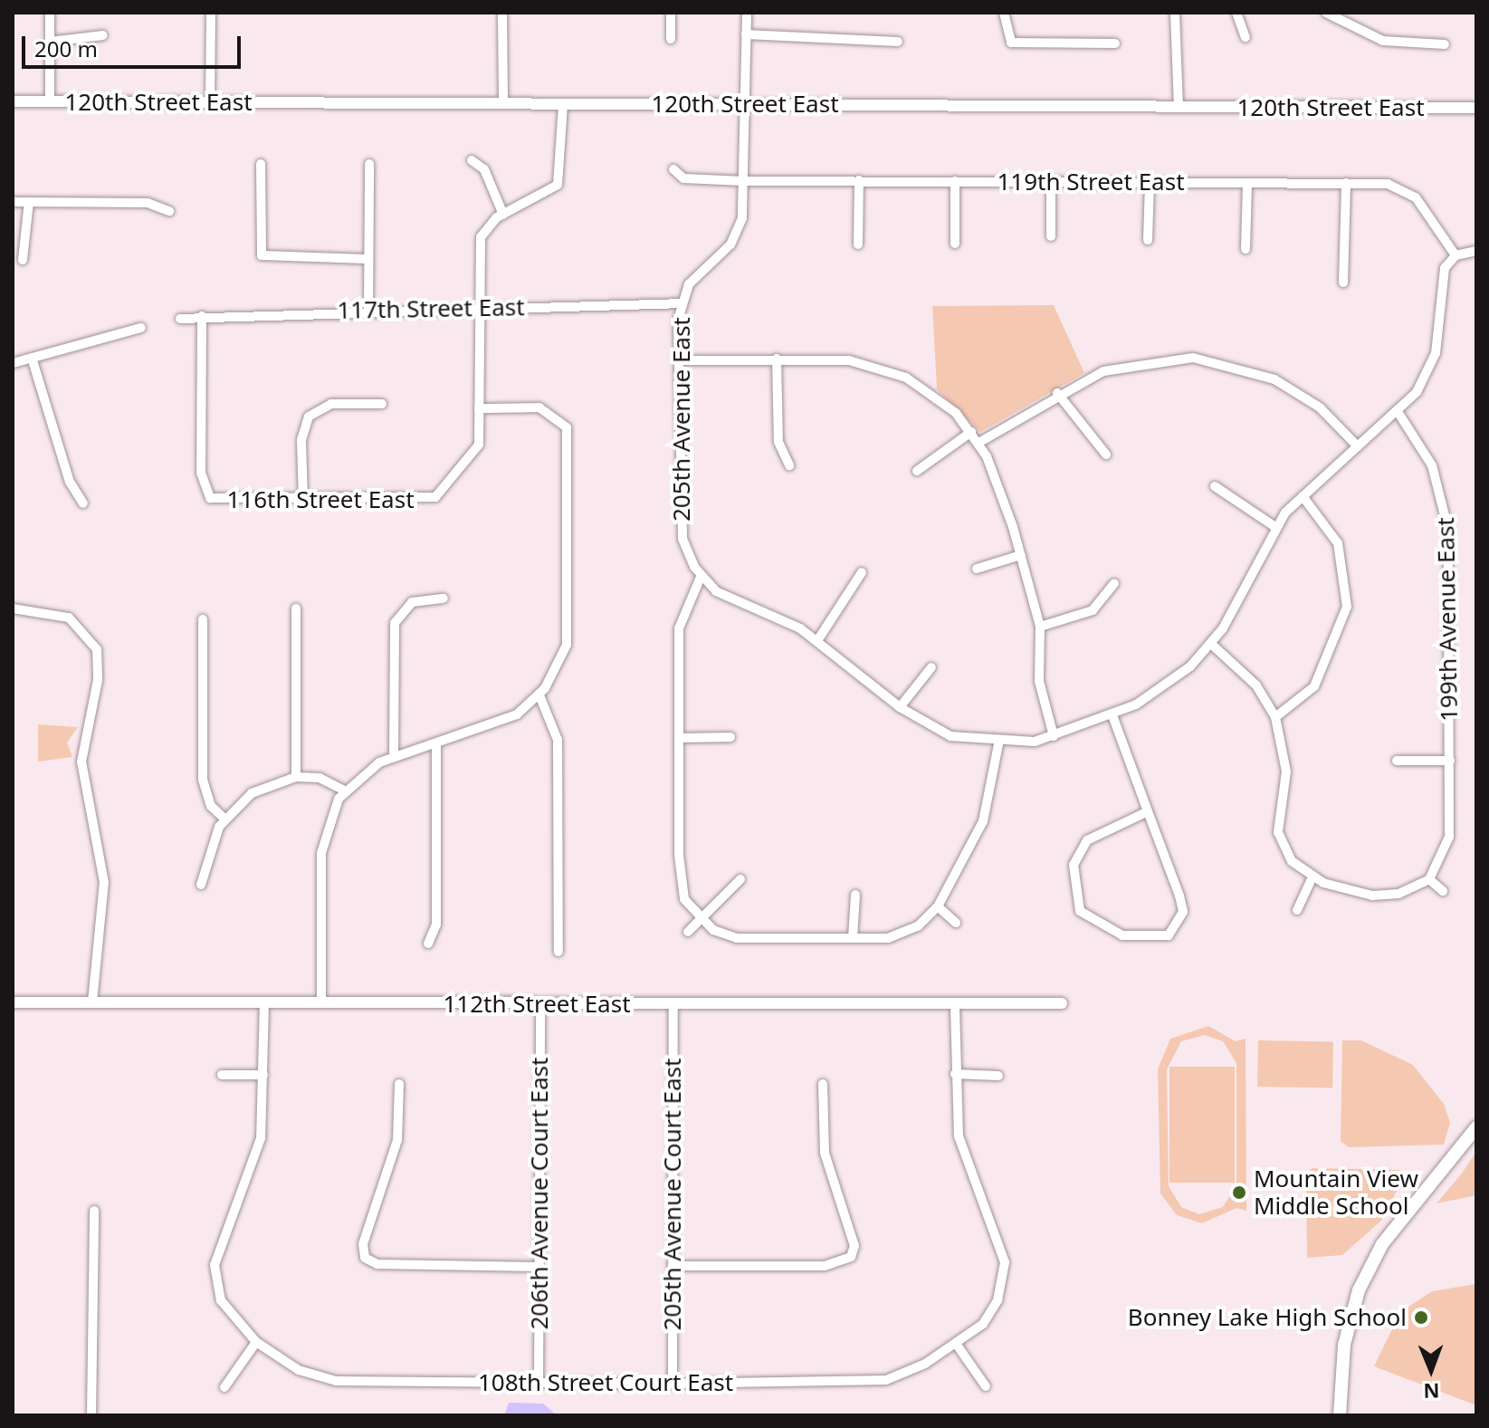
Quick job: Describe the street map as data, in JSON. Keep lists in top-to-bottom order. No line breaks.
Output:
{"streets":{"street":["120th Street East","119th Street East","117th Street East","205th Avenue East","116th Street East","199th Avenue East","112th Street East","206th Avenue Court East","205th Avenue Court East","108th Street Court East"]},"crossings":[["120th Street East","205th Avenue East"],["119th Street East","205th Avenue East"],["117th Street East","205th Avenue East"],["117th Street East","116th Street East"],["112th Street East","206th Avenue Court East"],["112th Street East","205th Avenue Court East"],["112th Street East","108th Street Court East"],["206th Avenue Court East","108th Street Court East"],["205th Avenue Court East","108th Street Court East"]],"places":["Mountain View Middle School","Bonney Lake High School"],"scale_bar":"200 m","north":"bottom"}
